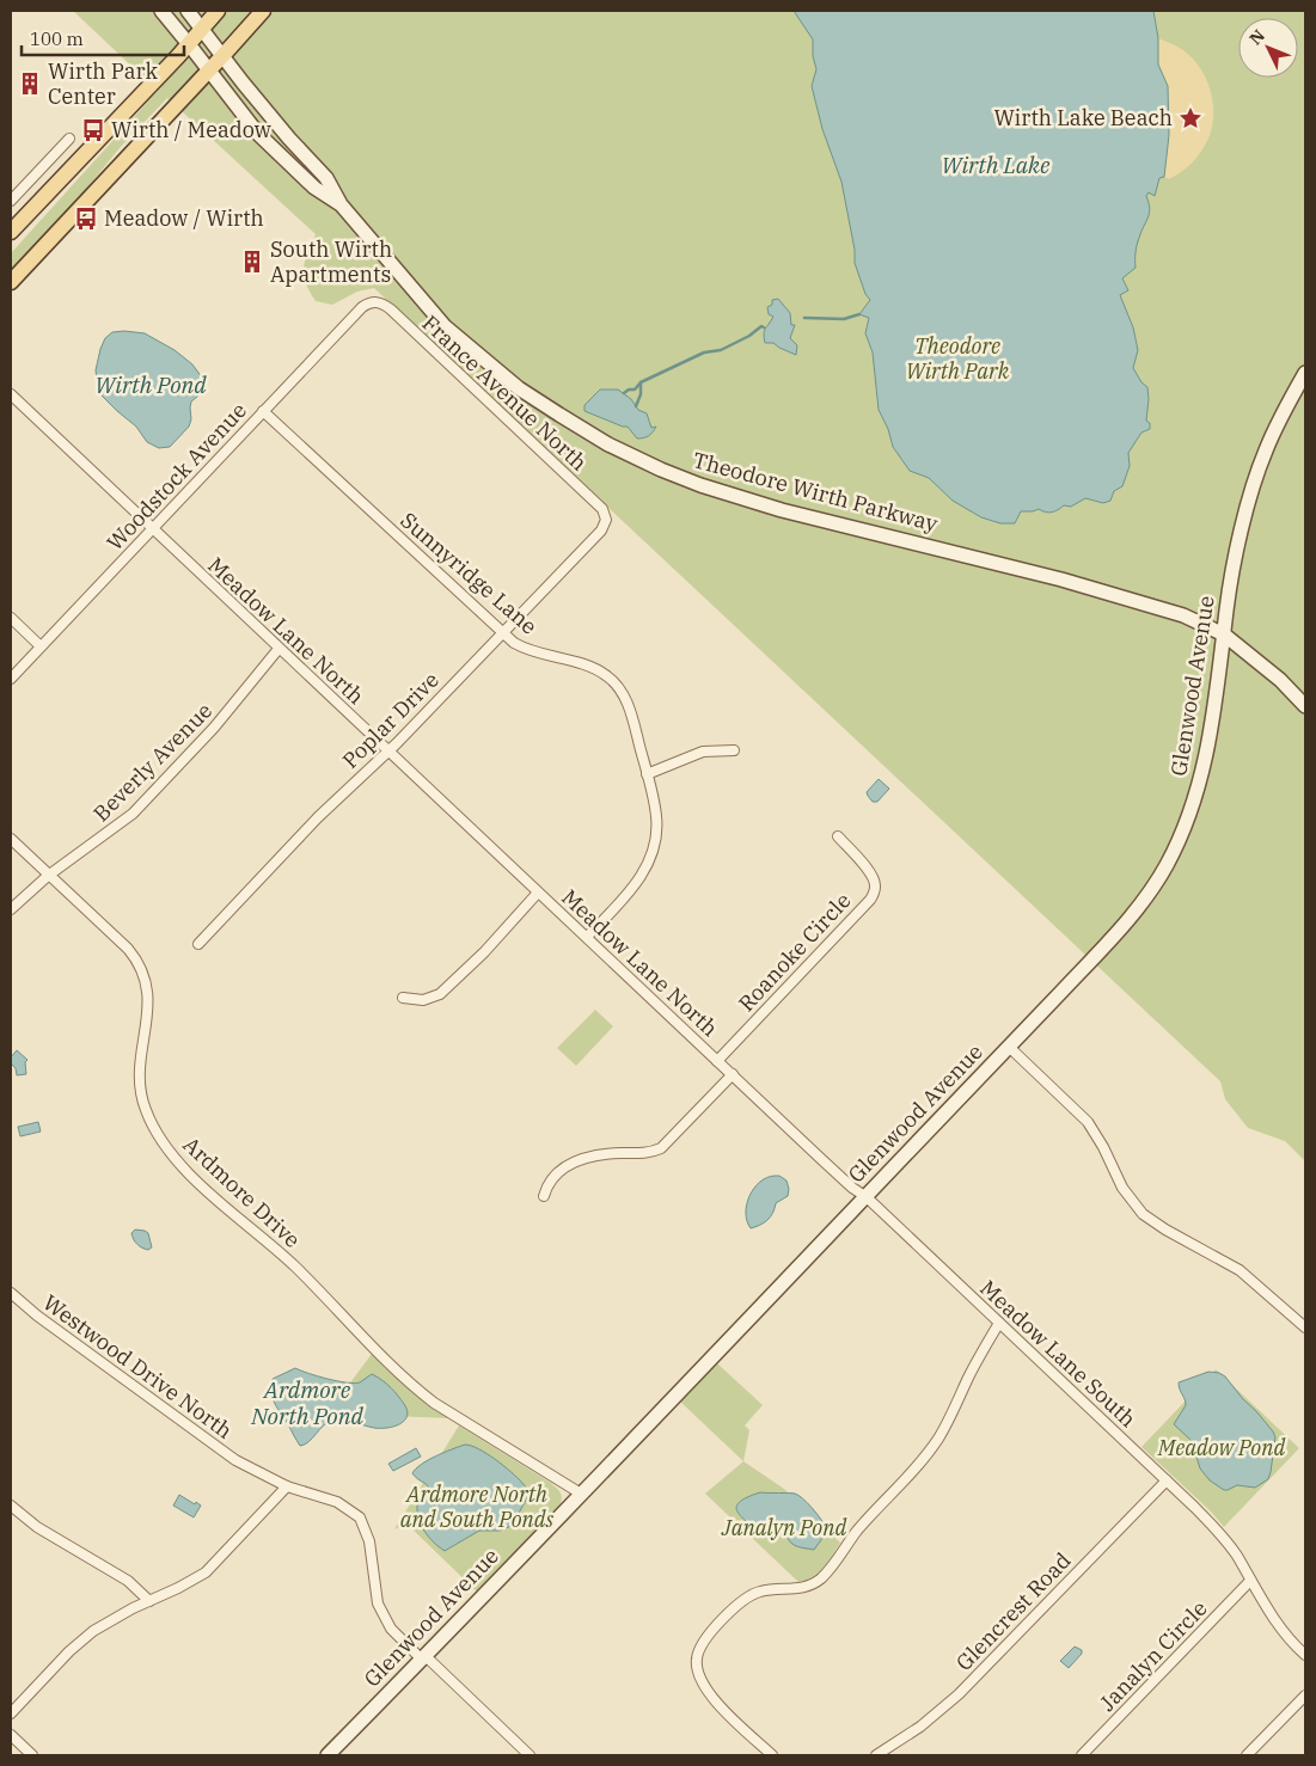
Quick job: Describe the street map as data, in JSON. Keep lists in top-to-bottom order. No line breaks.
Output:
{"streets":{"street":["France Avenue North","Woodstock Avenue","Theodore Wirth Parkway","Sunnyridge Lane","Meadow Lane North","Glenwood Avenue","Poplar Drive","Beverly Avenue","Roanoke Circle","Ardmore Drive","Meadow Lane South","Westwood Drive North","Glencrest Road","Janalyn Circle"]},"crossings":[["France Avenue North","Woodstock Avenue"],["France Avenue North","Poplar Drive"],["Woodstock Avenue","Sunnyridge Lane"],["Woodstock Avenue","Meadow Lane North"],["Theodore Wirth Parkway","Glenwood Avenue"],["Sunnyridge Lane","Meadow Lane North"],["Sunnyridge Lane","Poplar Drive"],["Meadow Lane North","Poplar Drive"],["Meadow Lane North","Beverly Avenue"],["Meadow Lane North","Roanoke Circle"],["Glenwood Avenue","Ardmore Drive"],["Glenwood Avenue","Meadow Lane South"],["Glenwood Avenue","Westwood Drive North"],["Beverly Avenue","Ardmore Drive"],["Meadow Lane South","Glencrest Road"],["Meadow Lane South","Janalyn Circle"]],"water":["Wirth Lake","Wirth Pond","Ardmore North Pond"],"parks":["Theodore Wirth Park","Meadow Pond","Ardmore North and South Ponds","Janalyn Pond"],"places":{"building":["Wirth Park Center","South Wirth Apartments"],"place":["Wirth Lake Beach"],"bus stop":["Wirth / Meadow","Meadow / Wirth"]},"scale_bar":"100 m","north":"top left"}
